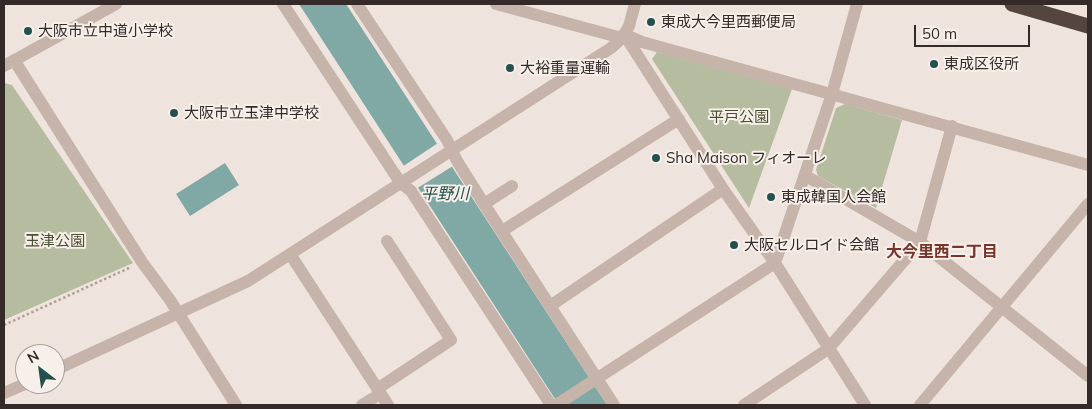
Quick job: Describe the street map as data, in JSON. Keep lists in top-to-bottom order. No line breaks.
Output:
{"districts":["大今里西二丁目"],"water":["平野川"],"parks":["平戸公園","玉津公園"],"places":["東成大今里西郵便局","大阪市立中道小学校","東成区役所","大裕重量運輸","大阪市立玉津中学校","Sha Maison フィオーレ","東成韓国人会館","大阪セルロイド会館"],"scale_bar":"50 m","north":"top left"}
